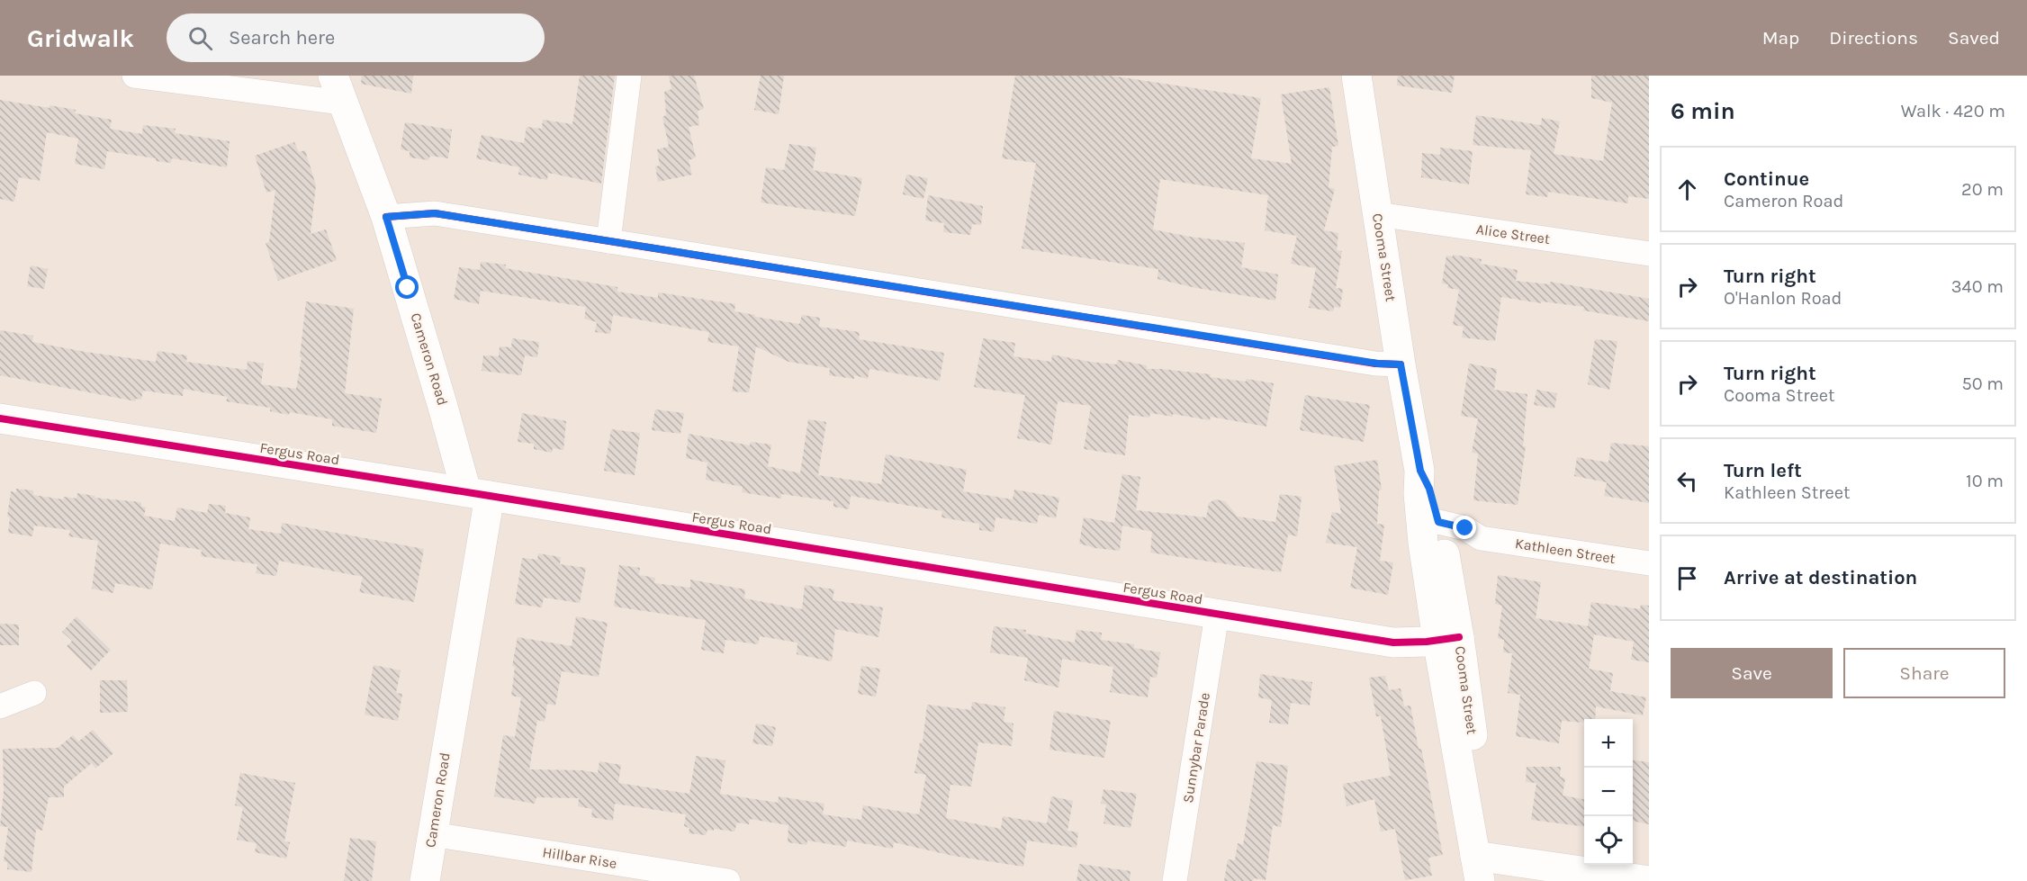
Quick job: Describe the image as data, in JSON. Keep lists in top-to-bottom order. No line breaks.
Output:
{"streets":{"street":["Alice Street","Cooma Street","Cameron Road","Fergus Road","Kathleen Street","Sunnybar Parade","Hillbar Rise"]},"crossings":[["Alice Street","Cooma Street"],["Cooma Street","Fergus Road"],["Cooma Street","Kathleen Street"],["Cameron Road","Fergus Road"],["Cameron Road","Hillbar Rise"],["Fergus Road","Sunnybar Parade"]],"page":{"header":"Gridwalk","search":"Search here","nav":["Map","Directions","Saved"],"heading":["6 min","Walk · 420 m"],"list":[["Continue","Cameron Road","20 m"],["Turn right","O'Hanlon Road","340 m"],["Turn right","Cooma Street","50 m"],["Turn left","Kathleen Street","10 m"],"Arrive at destination"],"buttons":["Save","Share"],"map_buttons":["+","−"]}}
